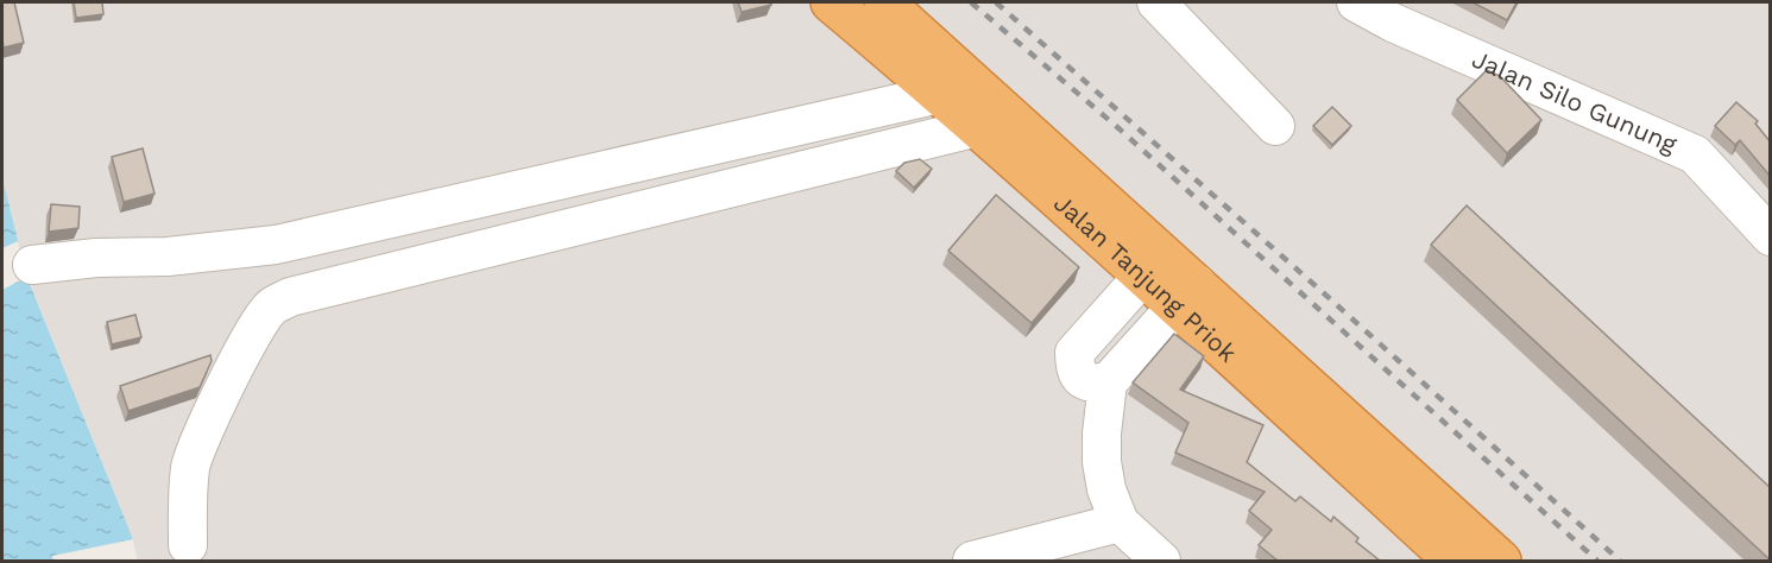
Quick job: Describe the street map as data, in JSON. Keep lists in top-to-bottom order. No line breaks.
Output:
{"streets":{"highway":["Jalan Tanjung Priok"],"street":["Jalan Silo Gunung"]}}
